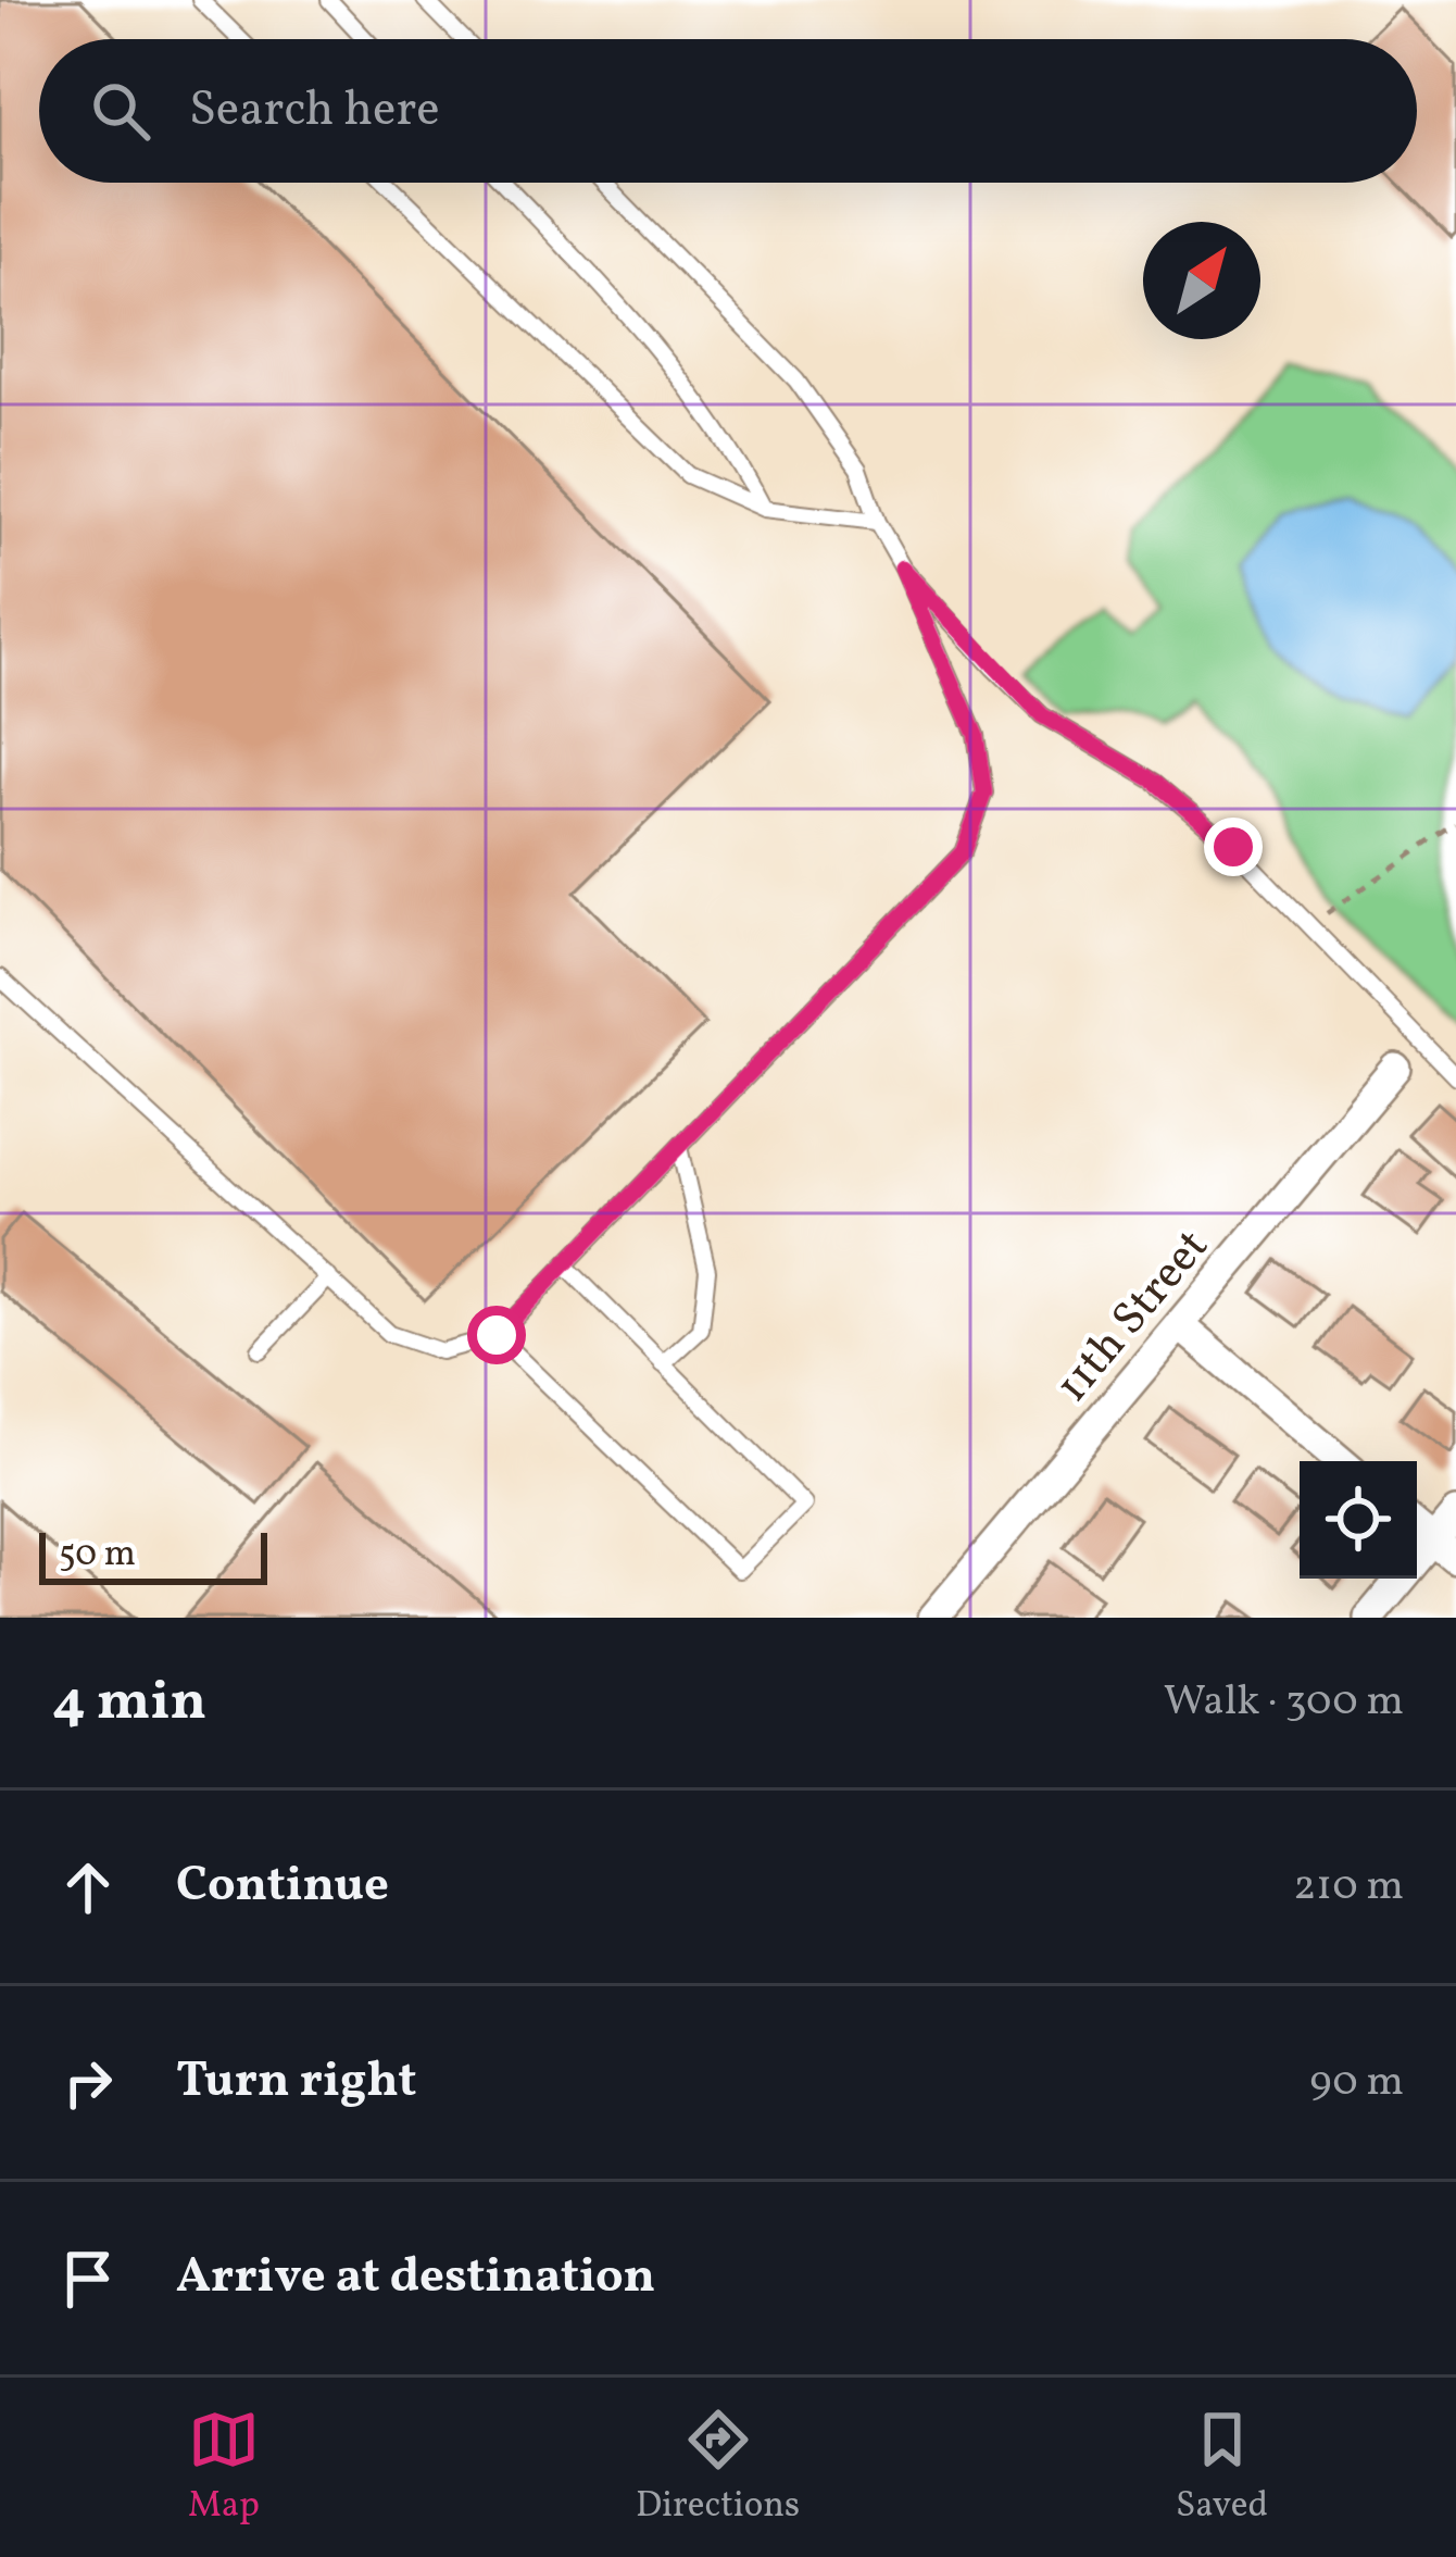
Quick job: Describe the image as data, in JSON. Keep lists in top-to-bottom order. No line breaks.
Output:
{"streets":{"street":["11th Street"]},"scale_bar":"50 m","north":"top right","page":{"search":"Search here","scale":"50 m","heading":["4 min","Walk · 300 m"],"list":[["Continue","210 m"],["Turn right","90 m"],"Arrive at destination"],"nav":["Map","Directions","Saved"]}}
